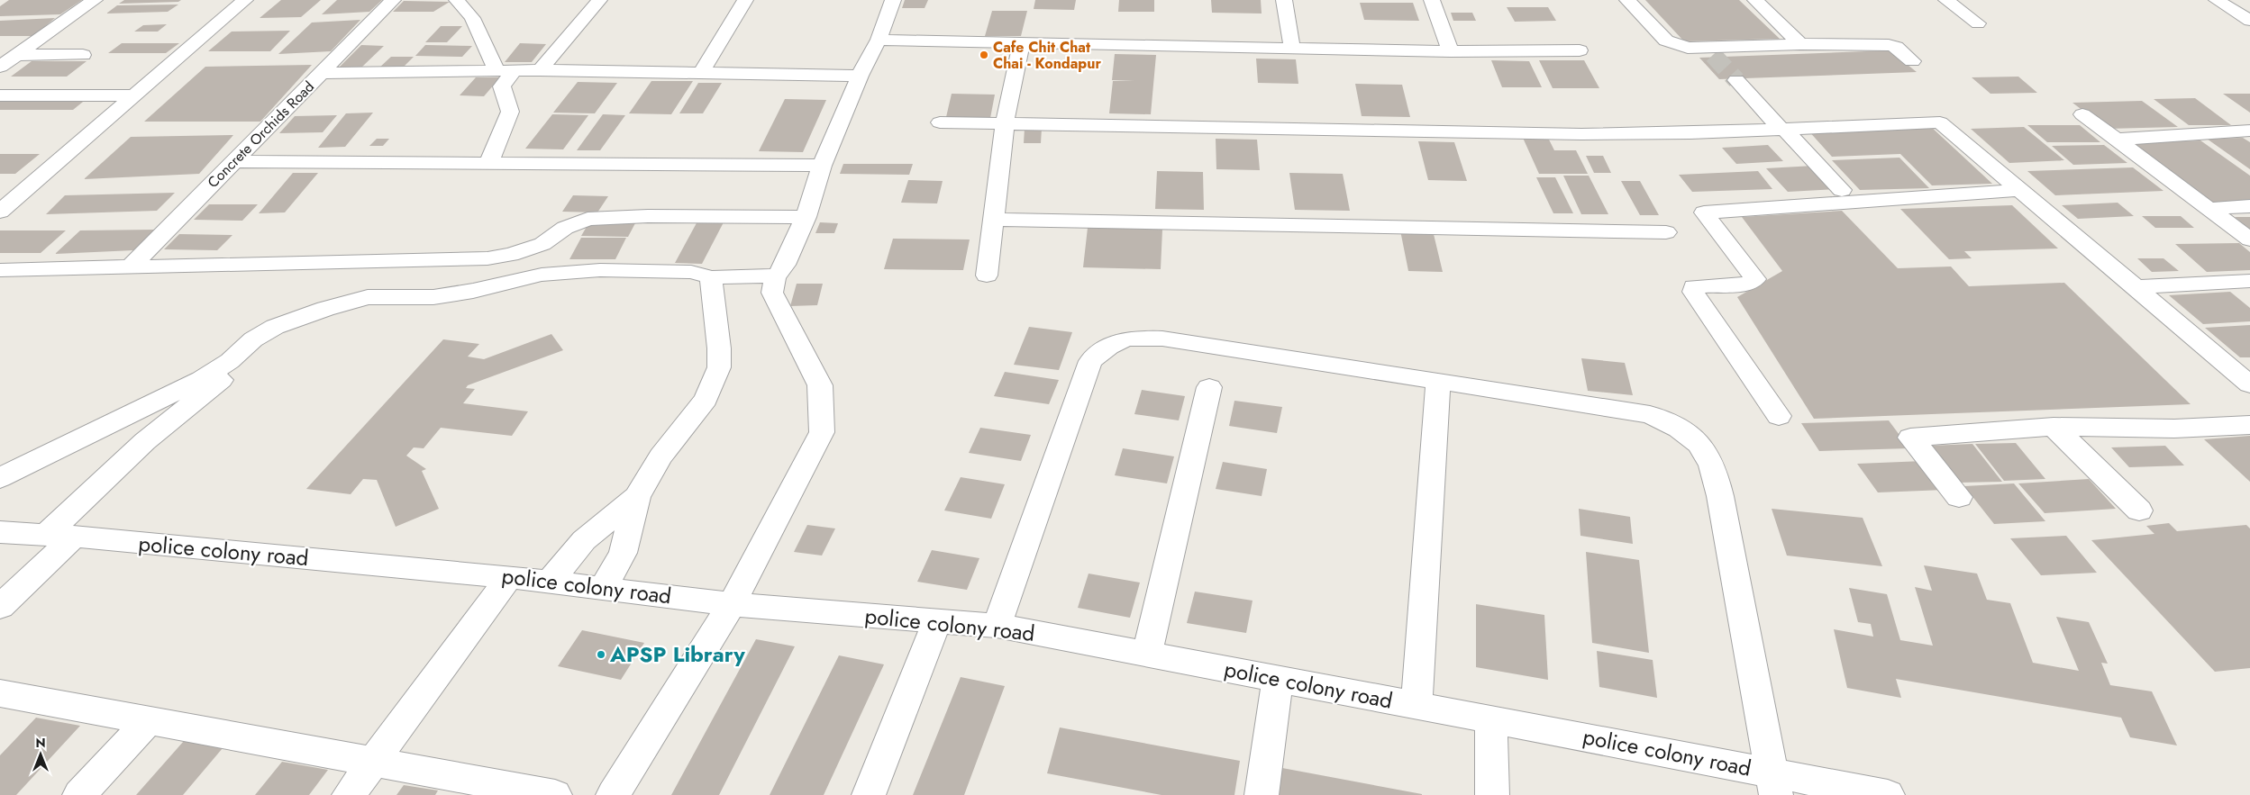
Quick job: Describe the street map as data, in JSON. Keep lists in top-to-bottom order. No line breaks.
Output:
{"streets":{"street":["Concrete Orchids Road","police colony road"]},"places":["Cafe Chit Chat Chai - Kondapur","APSP Library"],"north":"top"}
